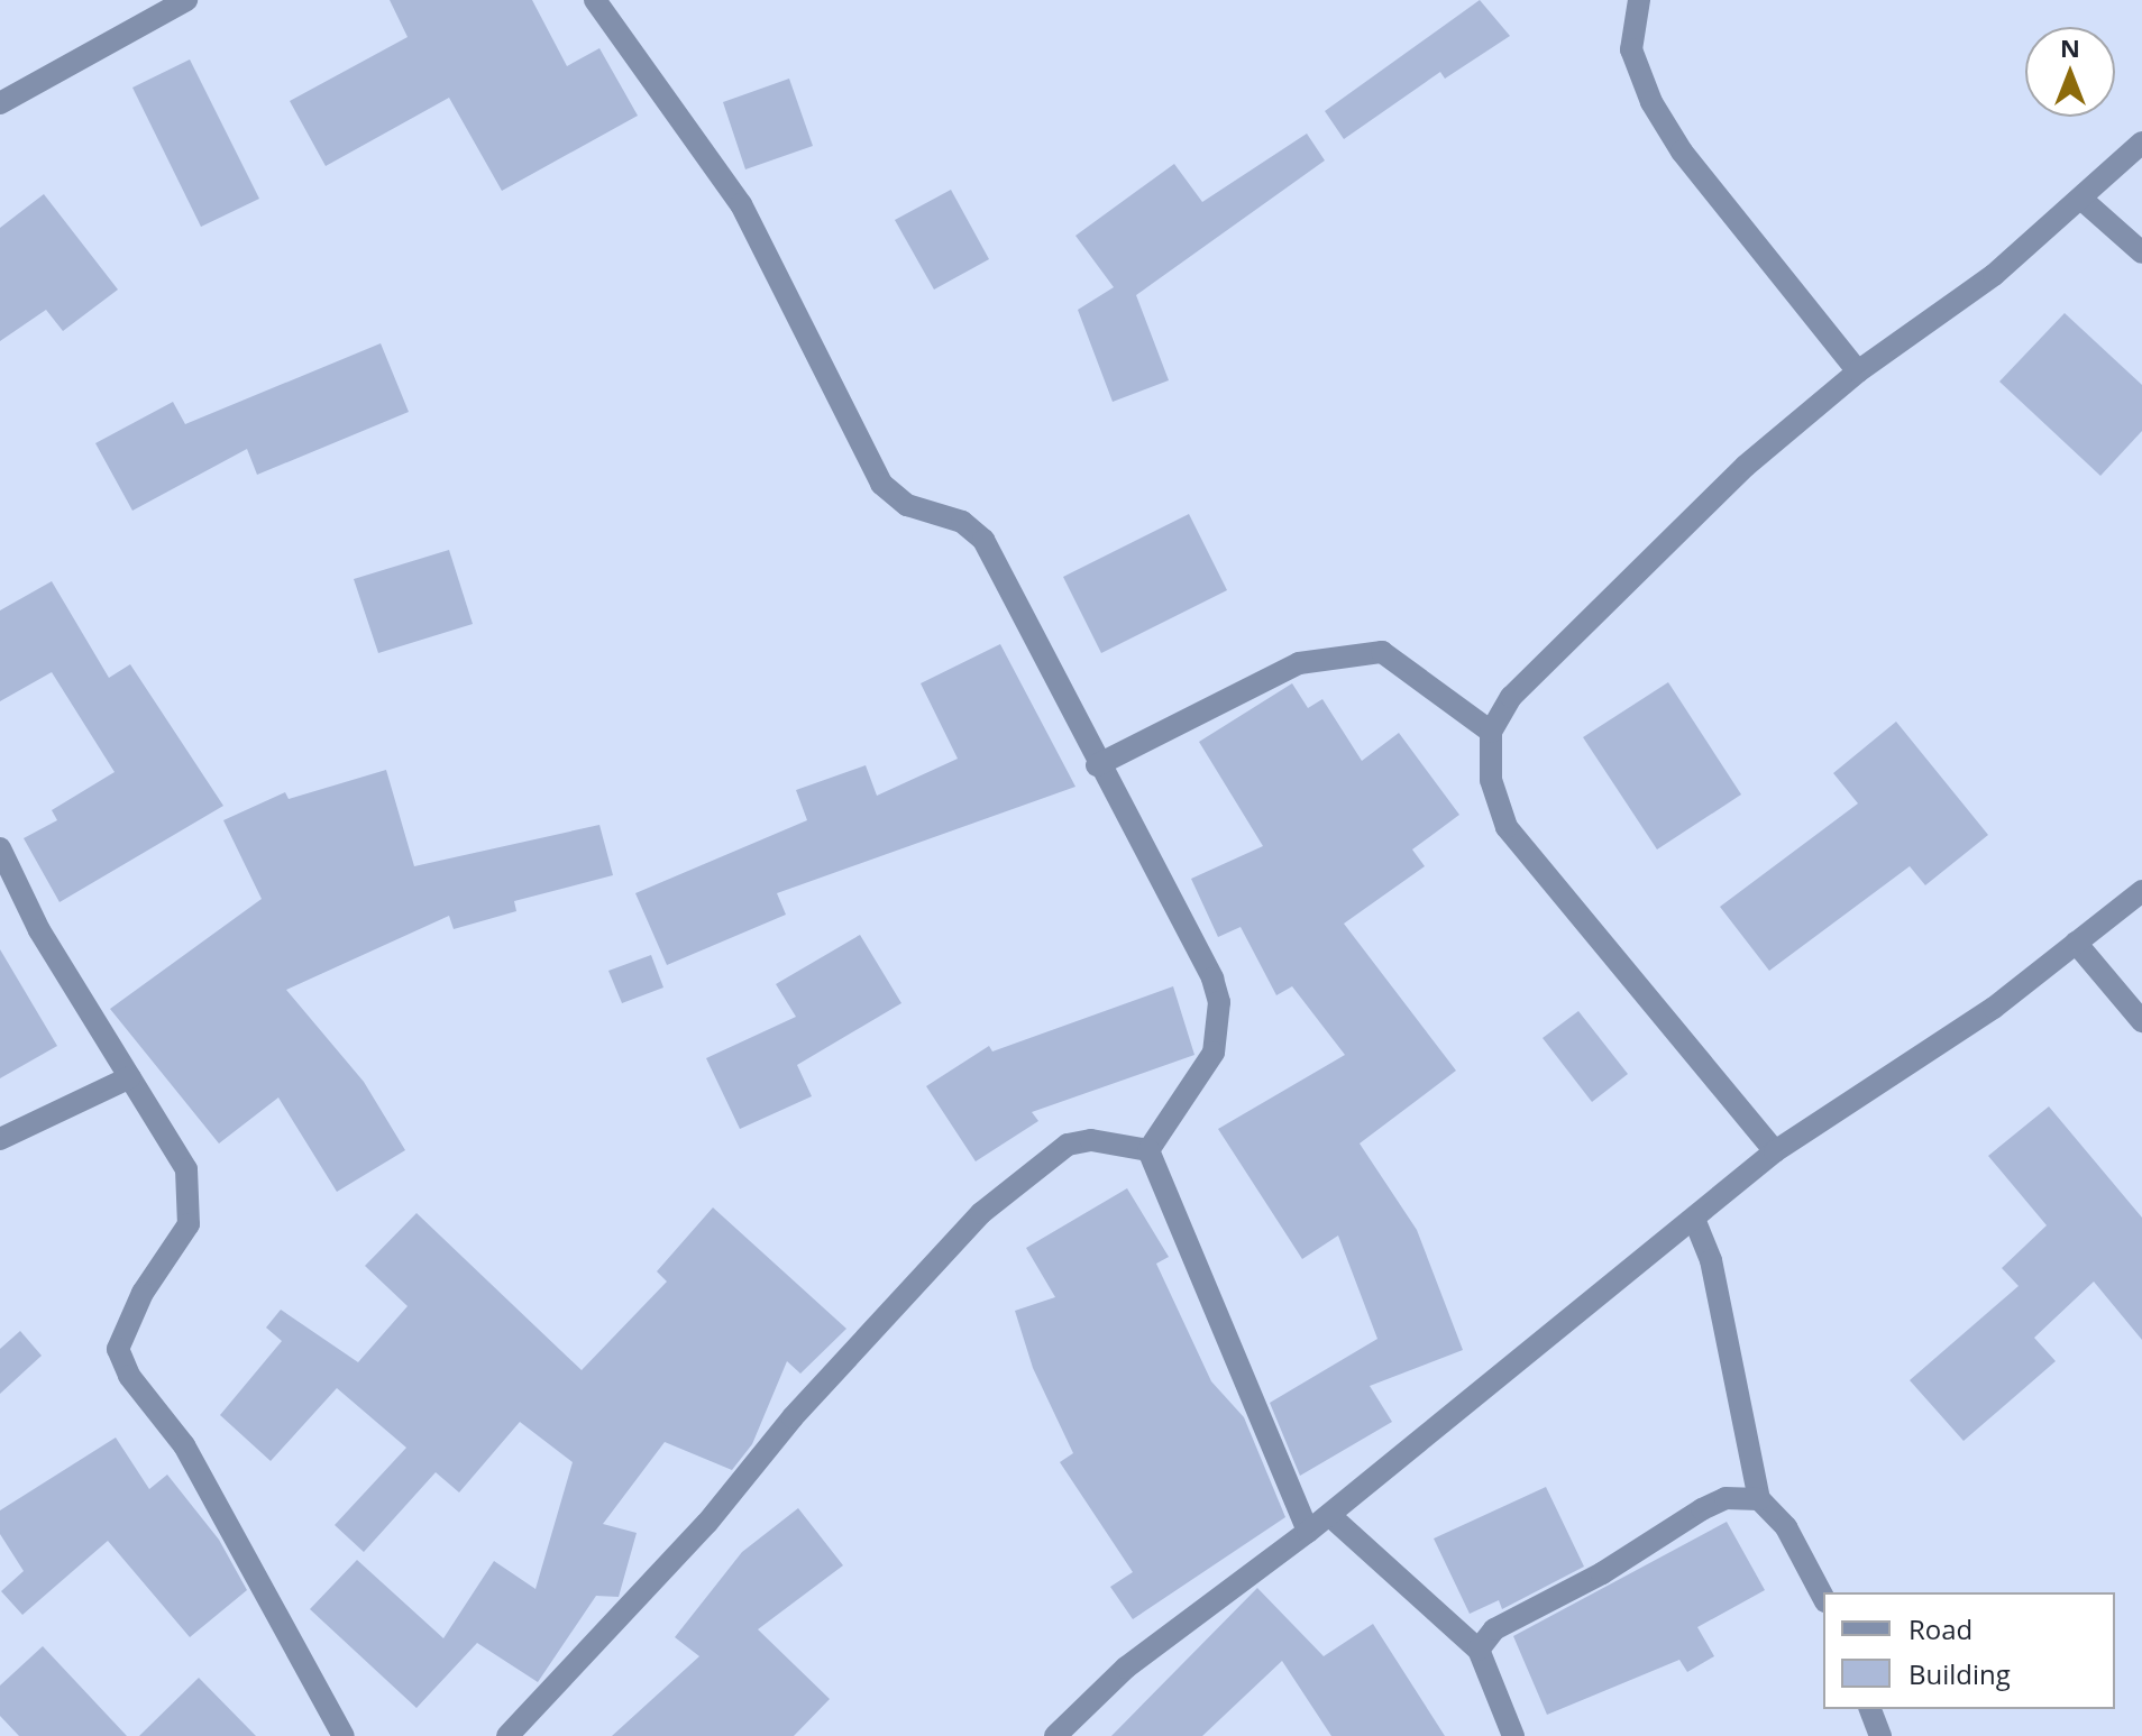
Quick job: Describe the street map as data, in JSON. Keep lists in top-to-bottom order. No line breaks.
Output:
{"legend":["Road","Building"],"north":"top"}
